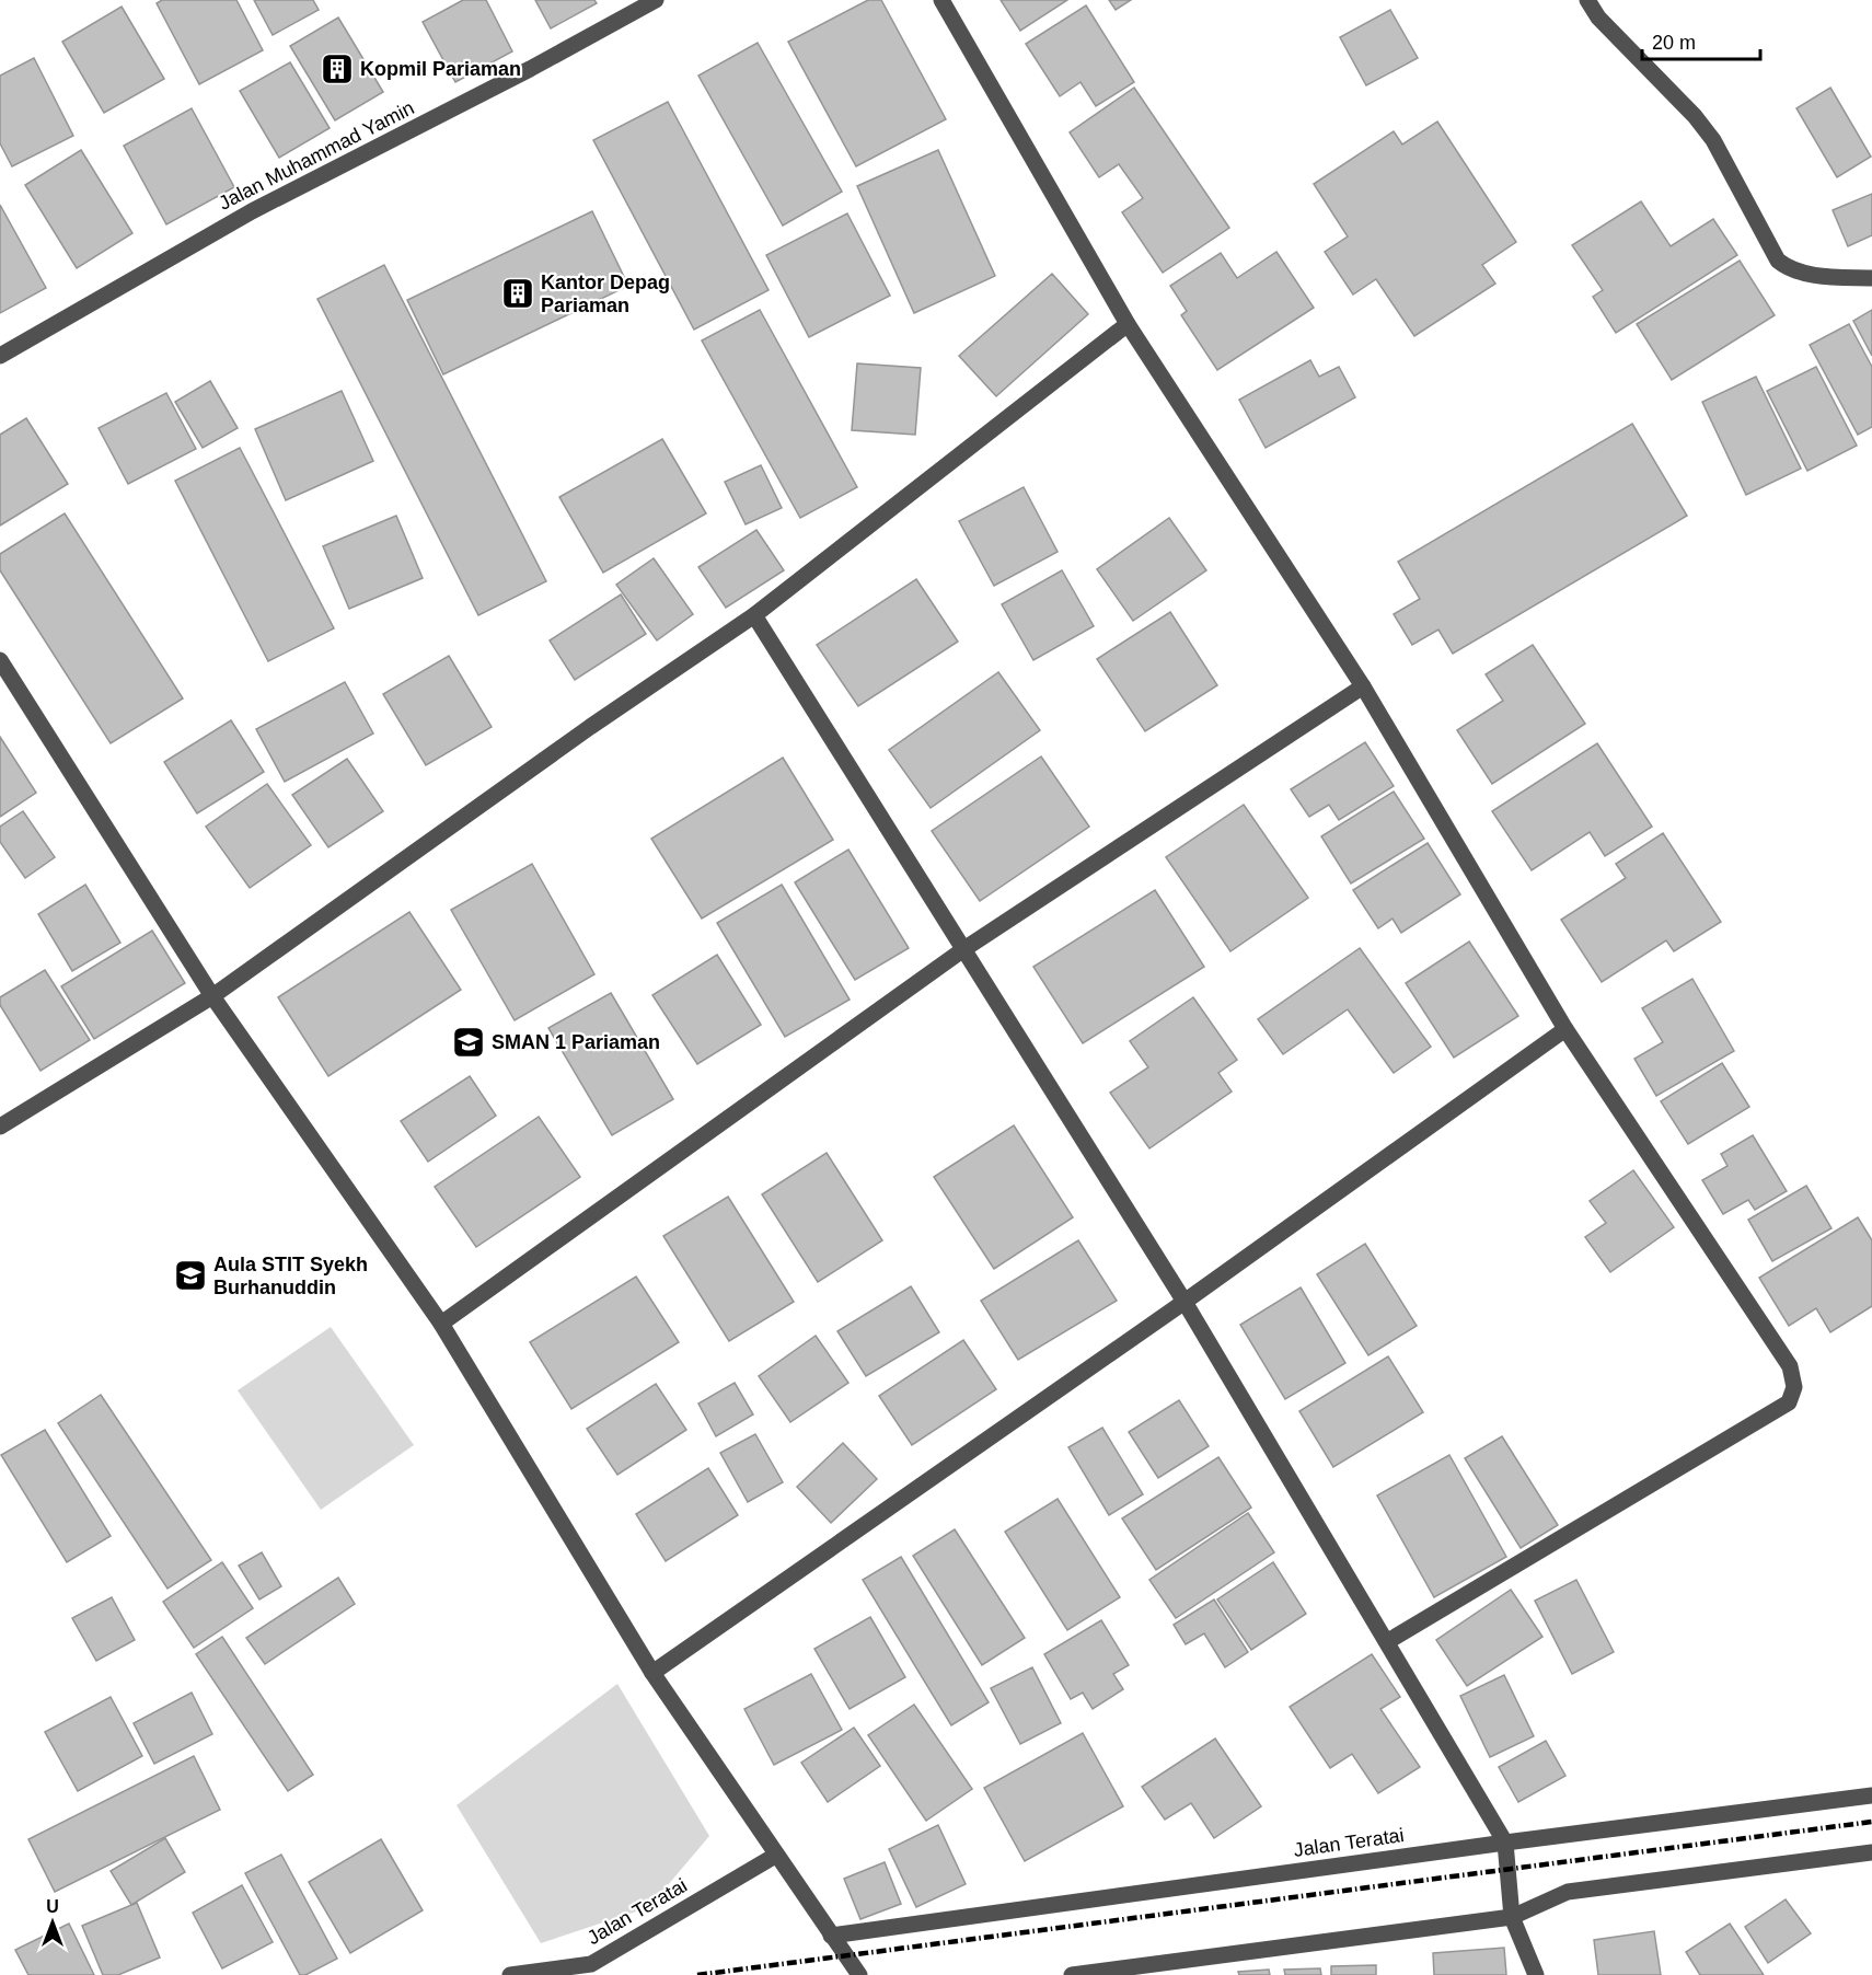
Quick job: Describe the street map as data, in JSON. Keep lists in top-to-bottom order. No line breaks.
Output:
{"streets":{"street":["Jalan Muhammad Yamin","Jalan Teratai"]},"places":{"building":["Kopmil Pariaman","Kantor Depag Pariaman"],"school or university":["SMAN 1 Pariaman","Aula STIT Syekh Burhanuddin"]},"scale_bar":"20 m","north":"top"}
